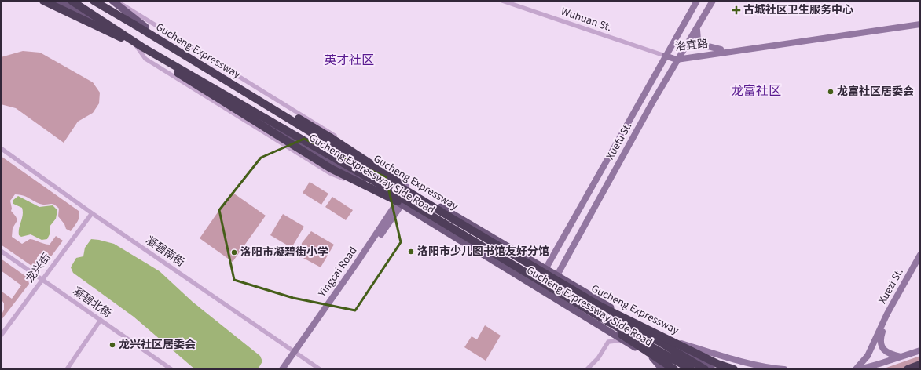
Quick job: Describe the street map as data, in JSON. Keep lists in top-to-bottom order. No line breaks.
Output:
{"streets":{"highway":["Gucheng Expressway"],"main road":["洛宜路","Xuefu St.","Gucheng Expressway Side Road","Yingcai Road","Xuezi St."],"street":["Wuhuan St.","凝碧南街","龙兴街","凝碧北街"]},"crossings":[["Wuhuan St.","洛宜路"],["Wuhuan St.","Xuefu St."],["洛宜路","Xuefu St."],["Gucheng Expressway","Gucheng Expressway Side Road"],["Xuefu St.","Gucheng Expressway Side Road"],["Gucheng Expressway Side Road","Yingcai Road"],["凝碧南街","龙兴街"],["凝碧南街","Yingcai Road"],["龙兴街","凝碧北街"]],"districts":["英才社区","龙富社区"],"places":{"health":["古城社区卫生服务中心"],"other":["龙富社区居委会","洛阳市少儿图书馆友好分馆","洛阳市凝碧街小学","龙兴社区居委会"]}}
